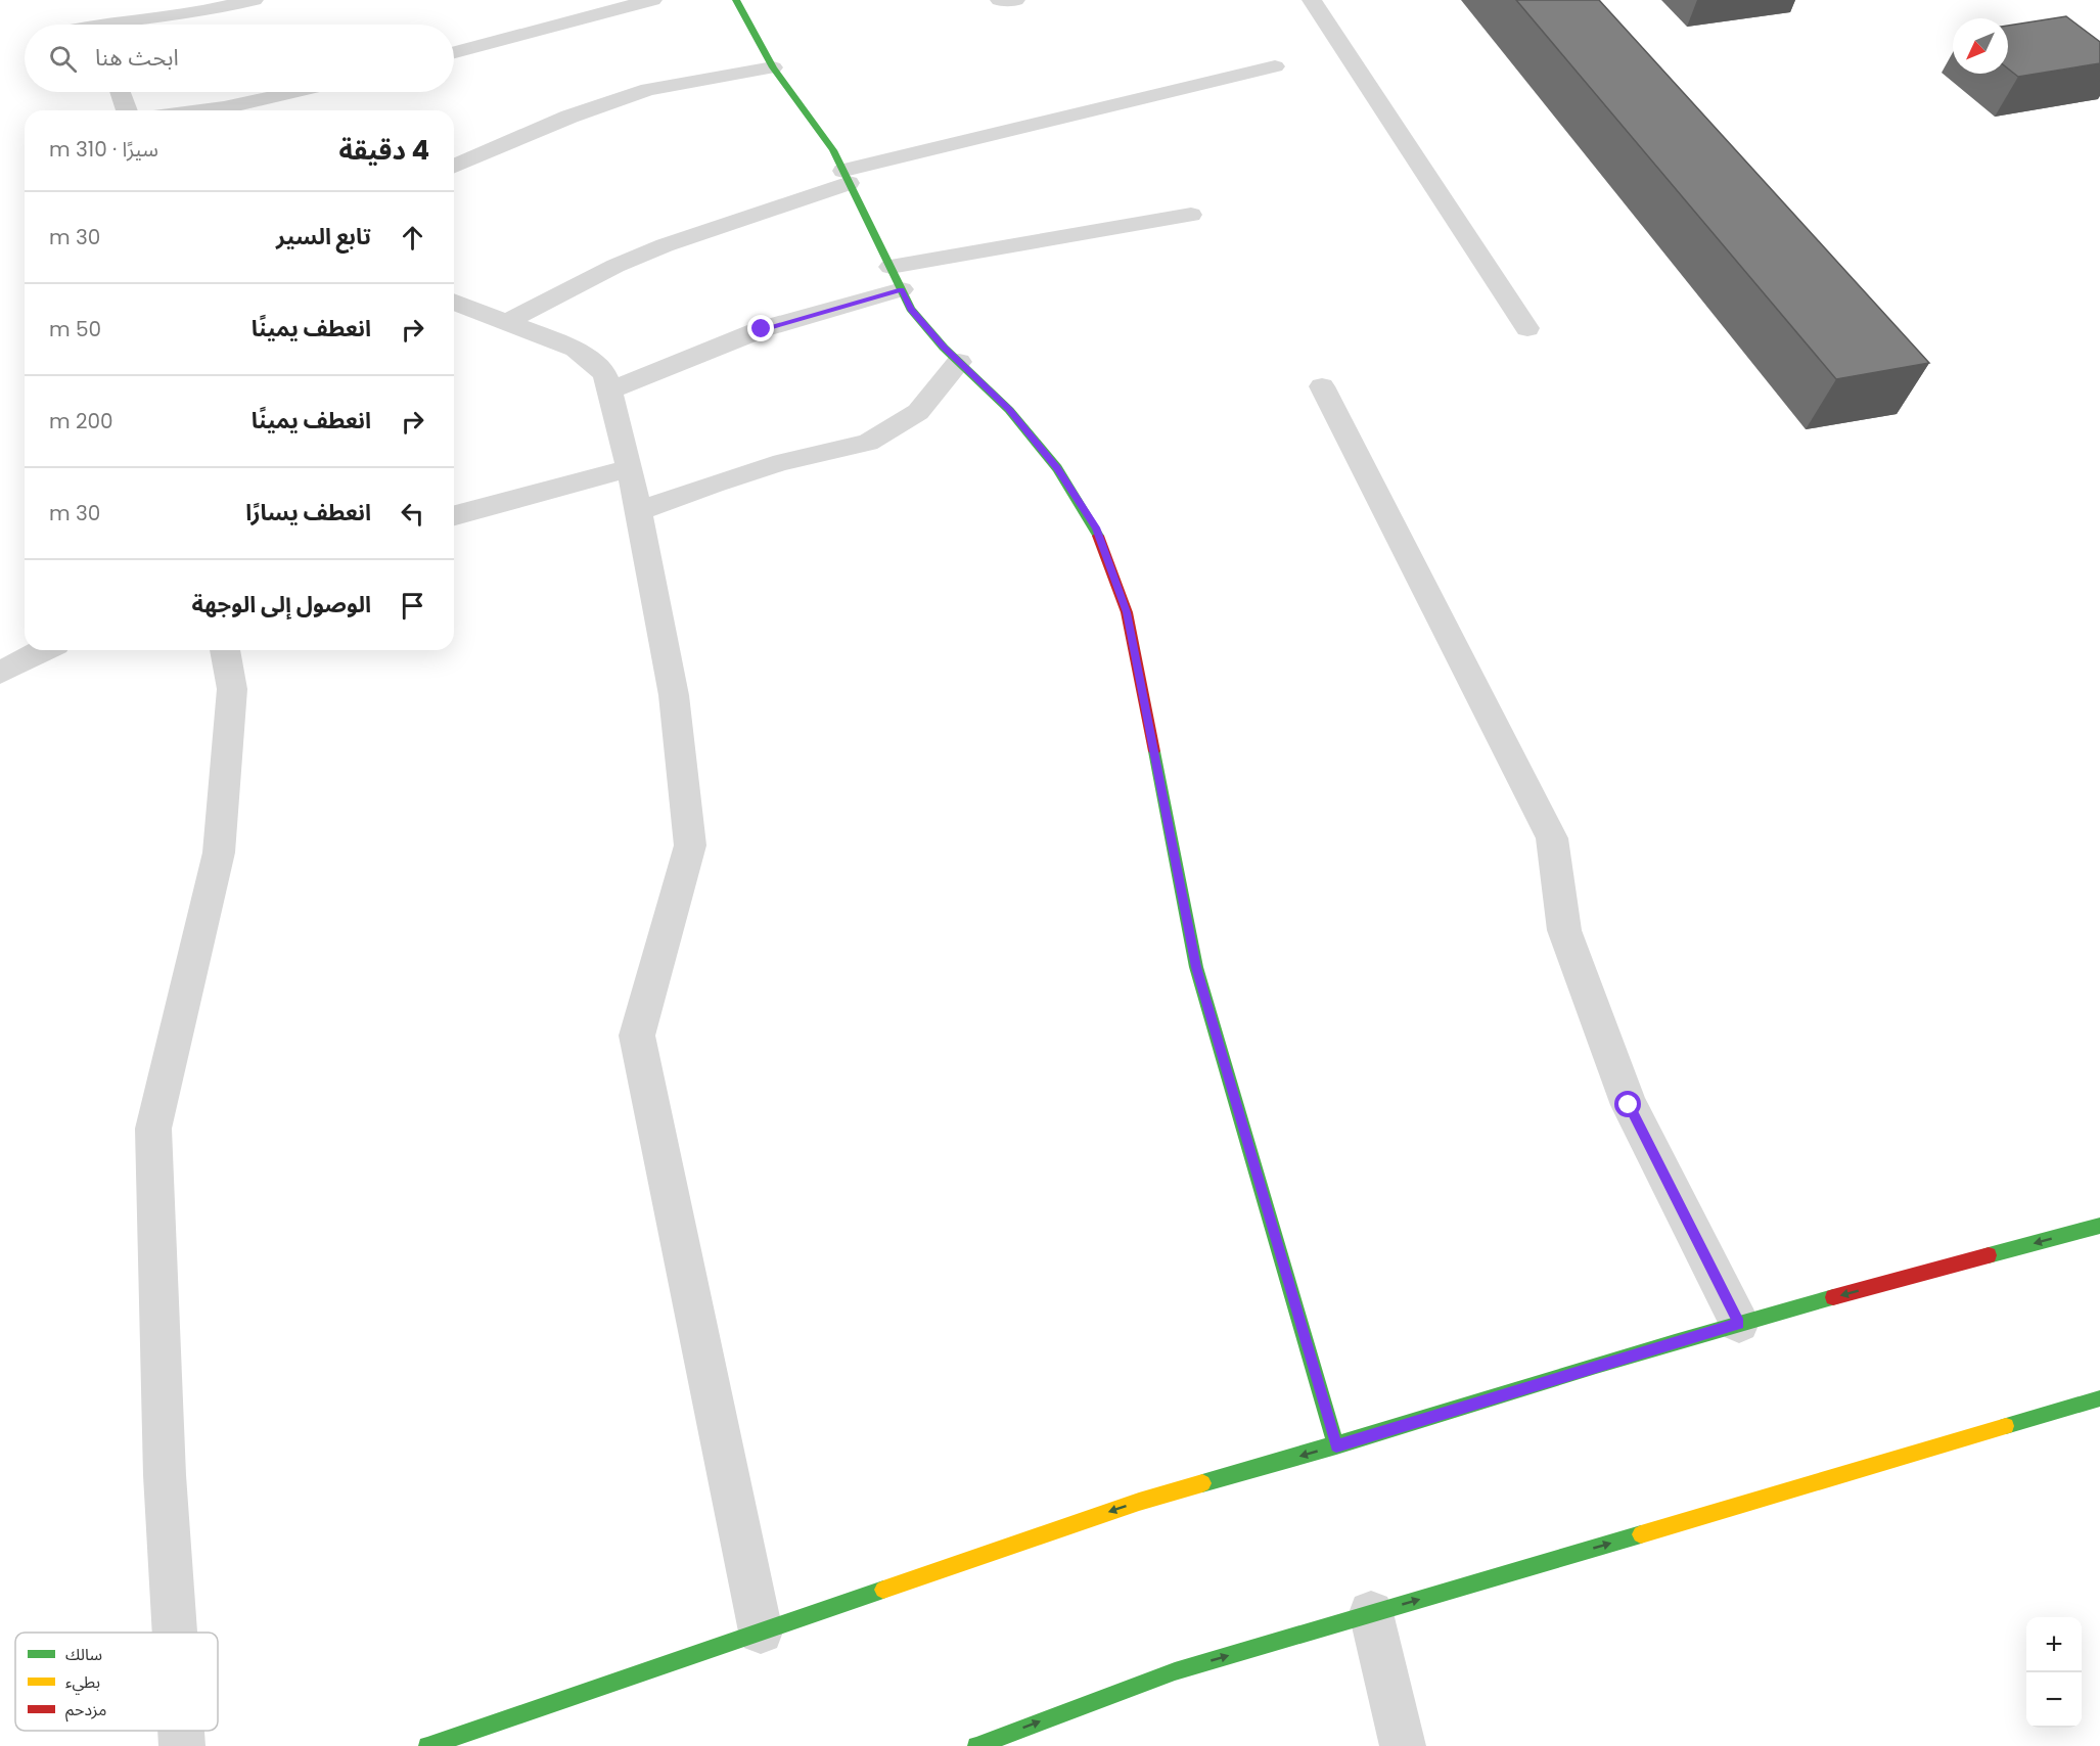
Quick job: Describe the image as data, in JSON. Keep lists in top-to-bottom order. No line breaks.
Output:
{"legend":["سالك","بطيء","مزدحم"],"north":"bottom left","page":{"search":"ابحث هنا","heading":["4 دقيقة","سيرًا · 310 m"],"list":[["تابع السير","30 m"],["انعطف يمينًا","50 m"],["انعطف يمينًا","200 m"],["انعطف يسارًا","30 m"],"الوصول إلى الوجهة"],"map_buttons":["+","−"]}}
